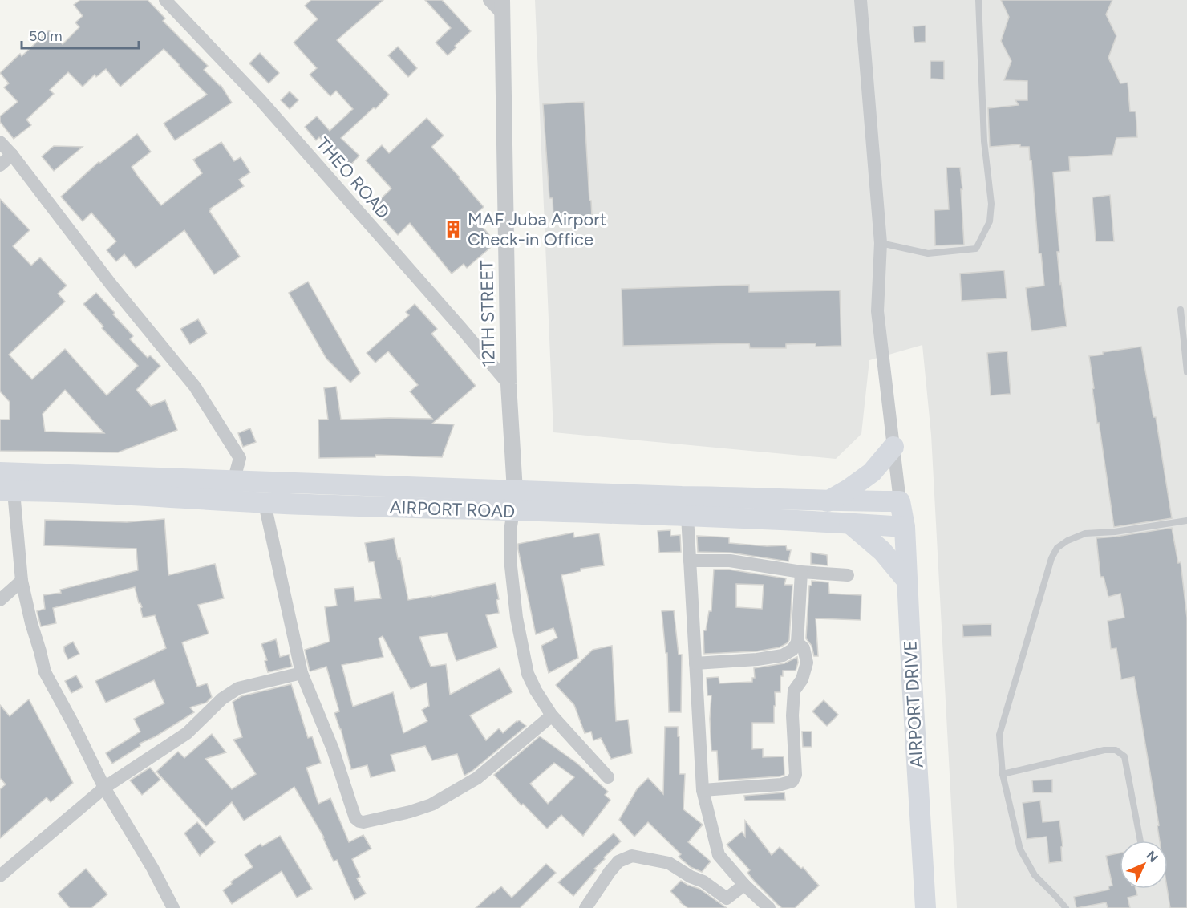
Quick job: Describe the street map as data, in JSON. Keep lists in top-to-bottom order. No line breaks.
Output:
{"streets":{"main road":["AIRPORT ROAD","AIRPORT DRIVE"],"street":["THEO ROAD","12TH STREET"]},"crossings":[["THEO ROAD","12TH STREET"],["12TH STREET","AIRPORT ROAD"],["AIRPORT ROAD","AIRPORT DRIVE"]],"places":{"building":["MAF Juba Airport Check-in Office"]},"scale_bar":"50 m","north":"top right"}
